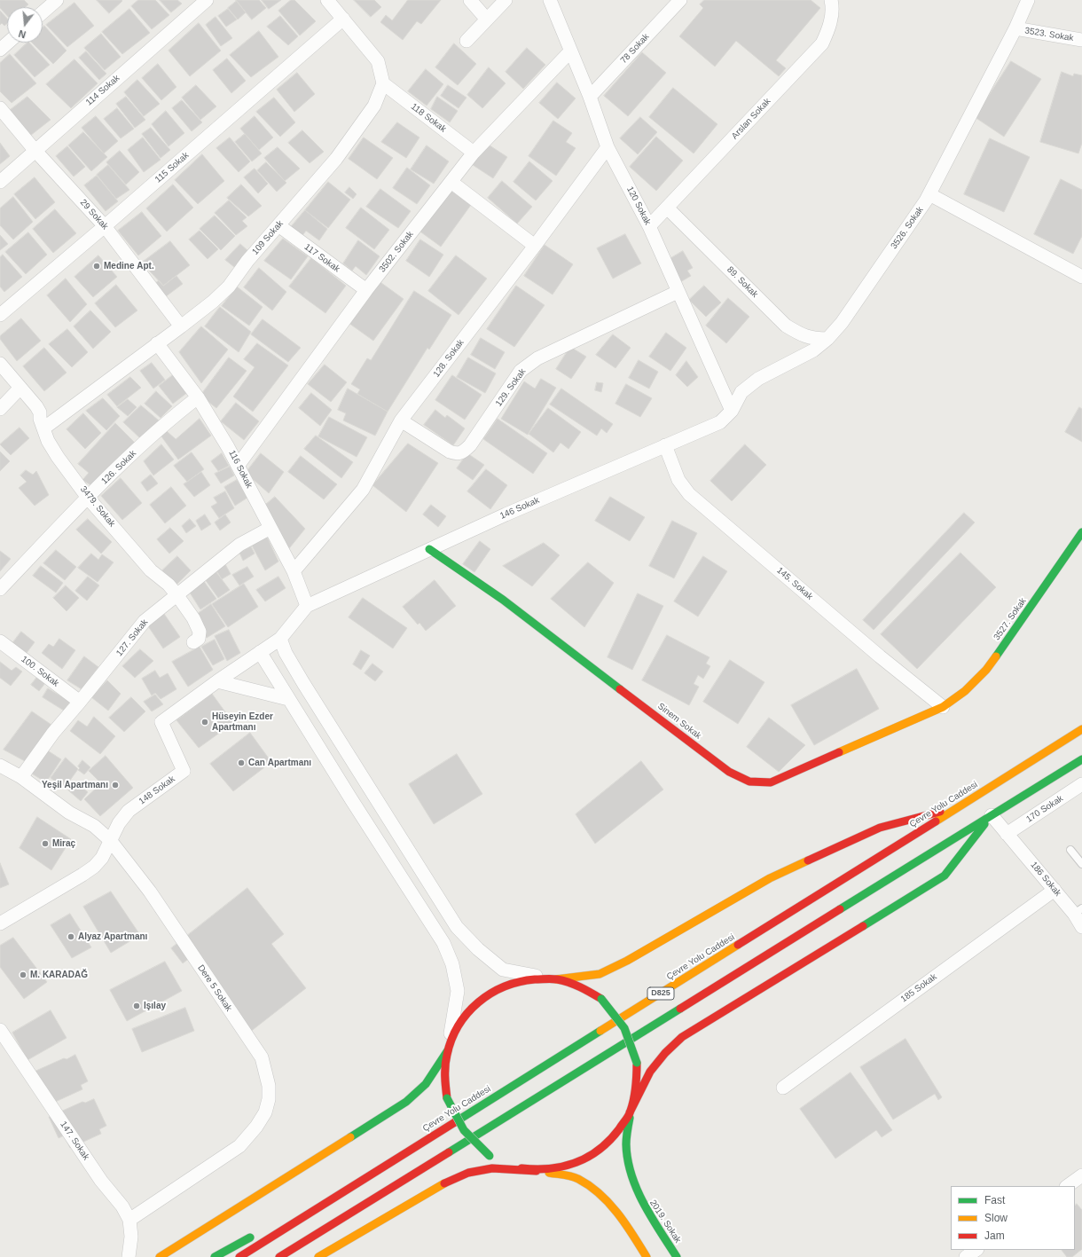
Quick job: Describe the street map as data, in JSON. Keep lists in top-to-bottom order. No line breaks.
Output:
{"streets":{"main road":["3527. Sokak","Sinem Sokak","Çevre Yolu Caddesi","D825","2019. Sokak"],"street":["3523. Sokak","78 Sokak","114 Sokak","118 Sokak","Arslan Sokak","115 Sokak","120 Sokak","29 Sokak","3526. Sokak","109 Sokak","3502. Sokak","117 Sokak","89. Sokak","128. Sokak","129. Sokak","126. Sokak","116 Sokak","3479. Sokak","146 Sokak","145. Sokak","127. Sokak","100. Sokak","148 Sokak","170 Sokak","186 Sokak","Dere 5 Sokak","185 Sokak","147. Sokak"]},"crossings":[["3523. Sokak","3526. Sokak"],["78 Sokak","120 Sokak"],["114 Sokak","29 Sokak"],["118 Sokak","109 Sokak"],["118 Sokak","3502. Sokak"],["Arslan Sokak","120 Sokak"],["Arslan Sokak","89. Sokak"],["115 Sokak","29 Sokak"],["120 Sokak","3526. Sokak"],["120 Sokak","3502. Sokak"],["120 Sokak","128. Sokak"],["120 Sokak","129. Sokak"],["120 Sokak","146 Sokak"],["29 Sokak","109 Sokak"],["3526. Sokak","89. Sokak"],["3526. Sokak","146 Sokak"],["109 Sokak","117 Sokak"],["109 Sokak","116 Sokak"],["109 Sokak","3479. Sokak"],["3502. Sokak","117 Sokak"],["3502. Sokak","116 Sokak"],["128. Sokak","129. Sokak"],["128. Sokak","116 Sokak"],["126. Sokak","116 Sokak"],["126. Sokak","3479. Sokak"],["116 Sokak","146 Sokak"],["116 Sokak","127. Sokak"],["116 Sokak","148 Sokak"],["3479. Sokak","127. Sokak"],["146 Sokak","145. Sokak"],["146 Sokak","Sinem Sokak"],["146 Sokak","148 Sokak"],["145. Sokak","3527. Sokak"],["145. Sokak","Sinem Sokak"],["3527. Sokak","Sinem Sokak"],["127. Sokak","100. Sokak"],["127. Sokak","Dere 5 Sokak"],["148 Sokak","Dere 5 Sokak"],["170 Sokak","186 Sokak"],["186 Sokak","185 Sokak"],["186 Sokak","D825"],["Dere 5 Sokak","147. Sokak"]],"places":["Medine Apt.","Hüseyin Ezder Apartmanı","Can Apartmanı","Yeşil Apartmanı","Miraç","Alyaz Apartmanı","M. KARADAĞ","Işılay"],"legend":["Fast","Slow","Jam"],"north":"bottom"}
